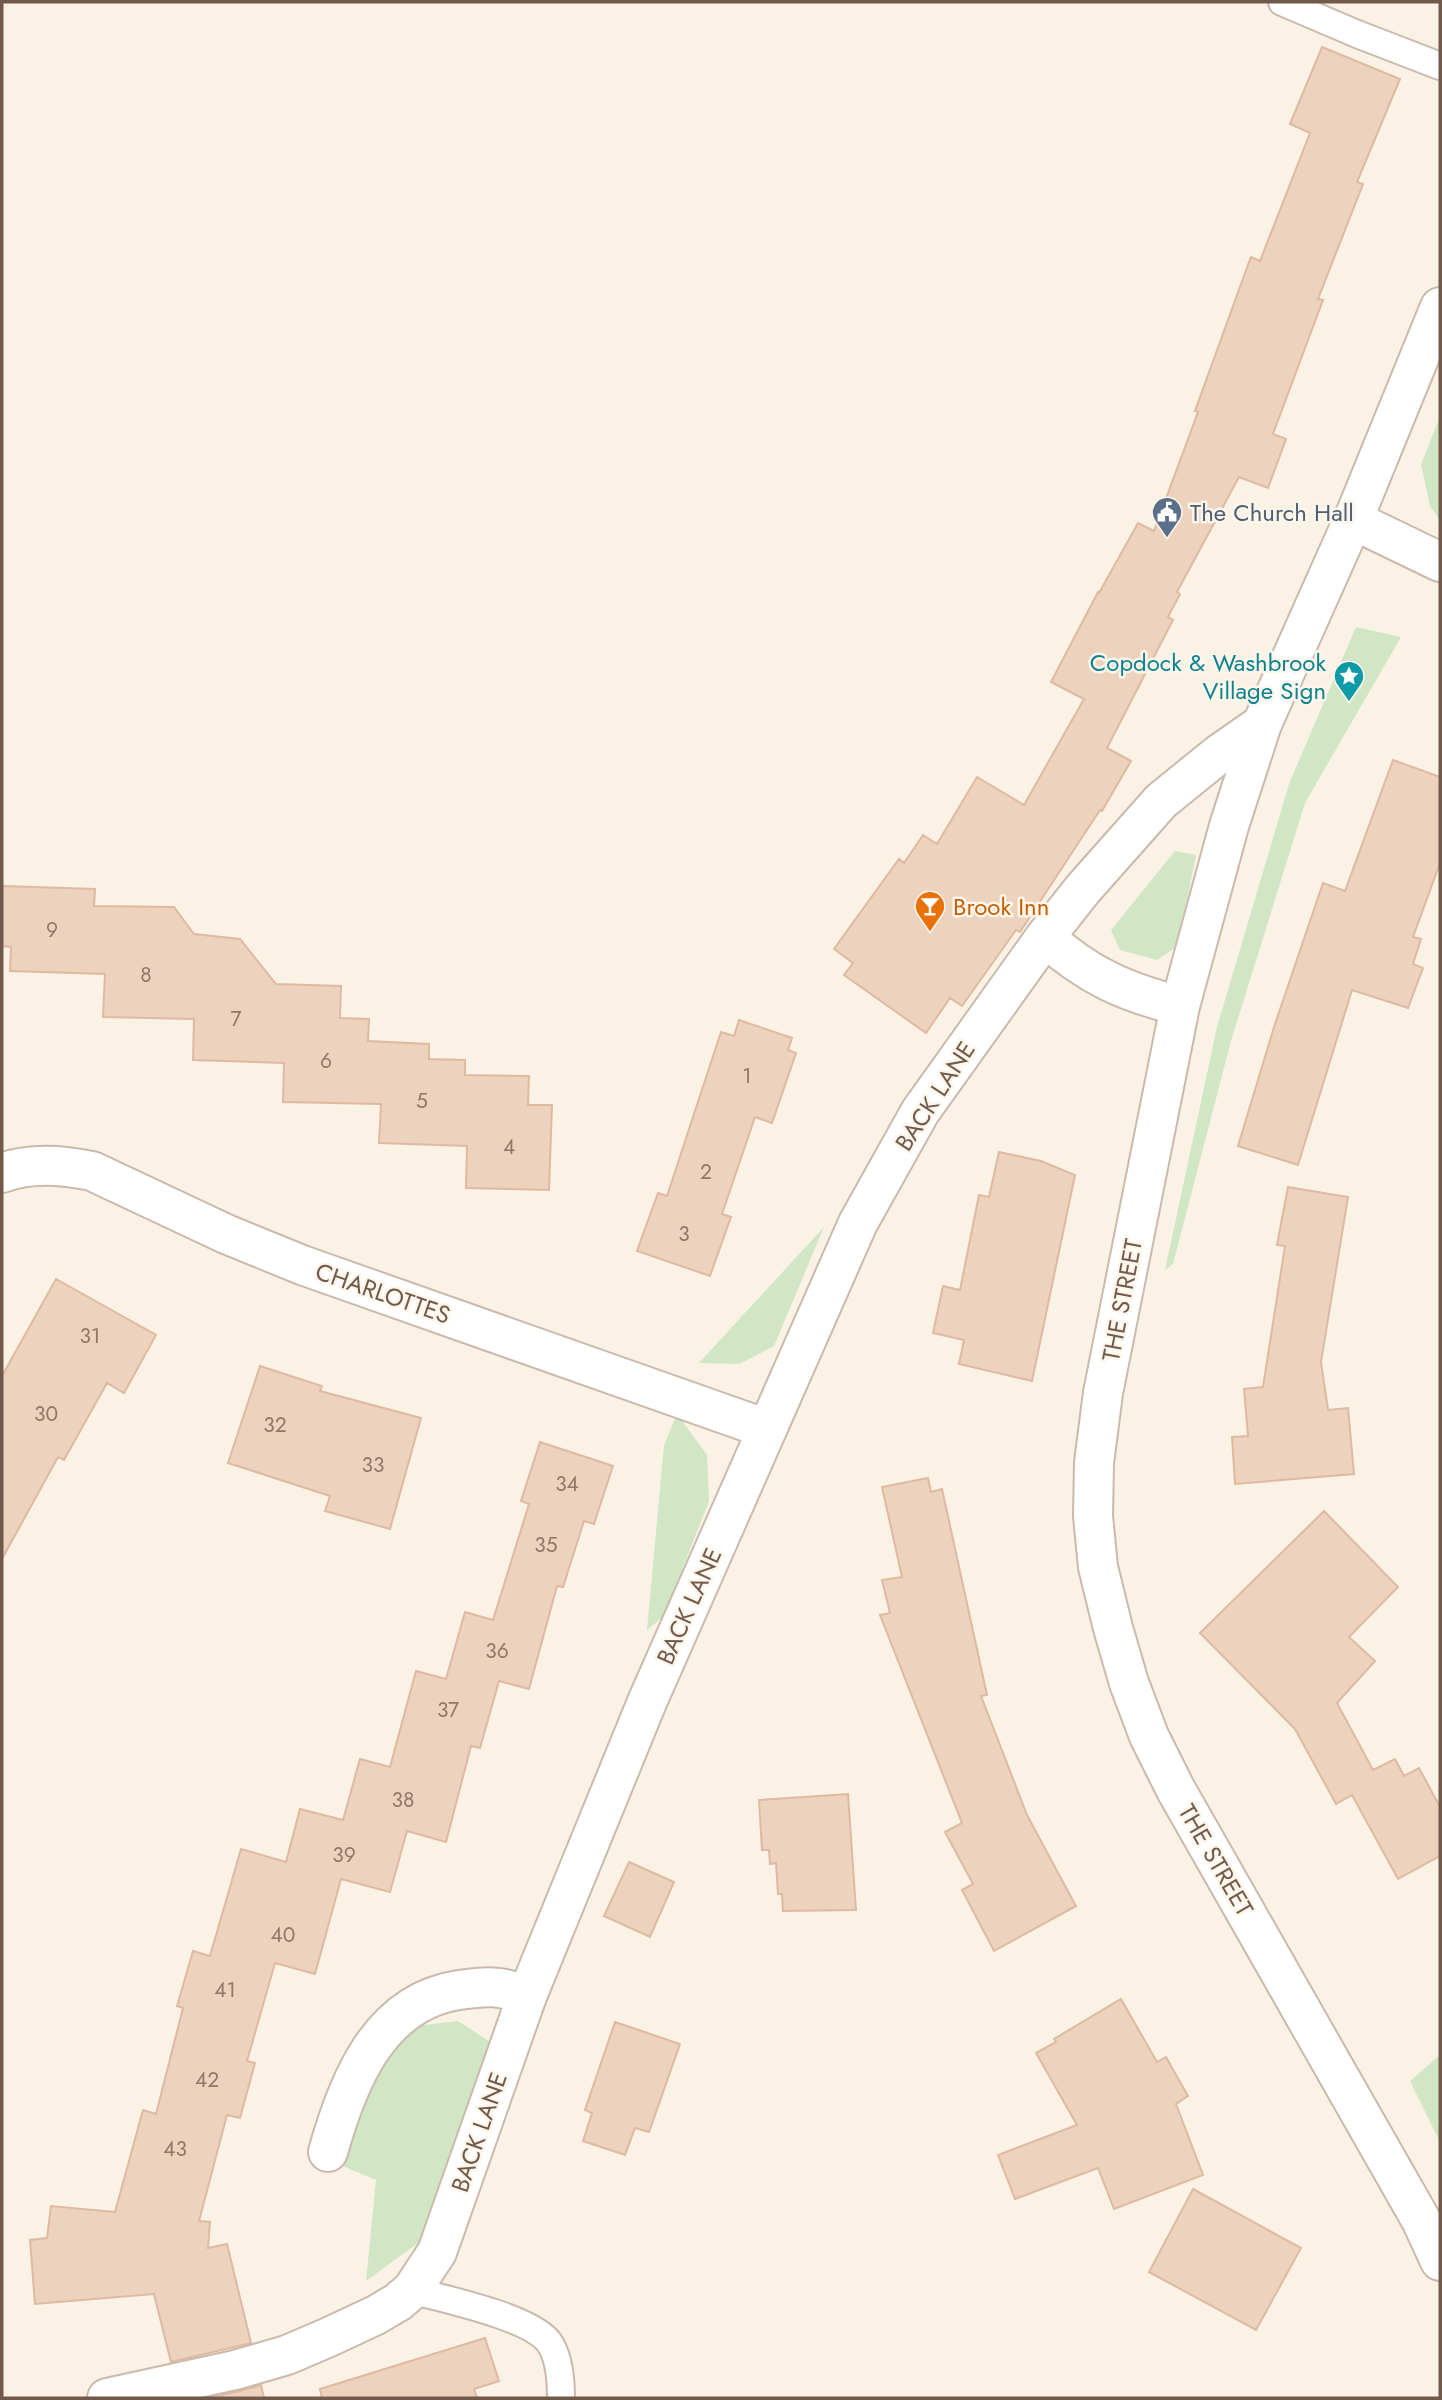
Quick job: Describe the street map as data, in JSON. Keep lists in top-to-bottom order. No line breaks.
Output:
{"streets":{"street":["BACK LANE","CHARLOTTES","THE STREET"]},"crossings":[["BACK LANE","CHARLOTTES"],["BACK LANE","THE STREET"]],"places":{"public building":["The Church Hall"],"place":["Copdock & Washbrook Village Sign"],"bar":["Brook Inn"]},"house_numbers":["9","8","7","6","1","5","4","2","3","31","30","32","33","34","35","36","37","38","39","40","41","42","43"]}
